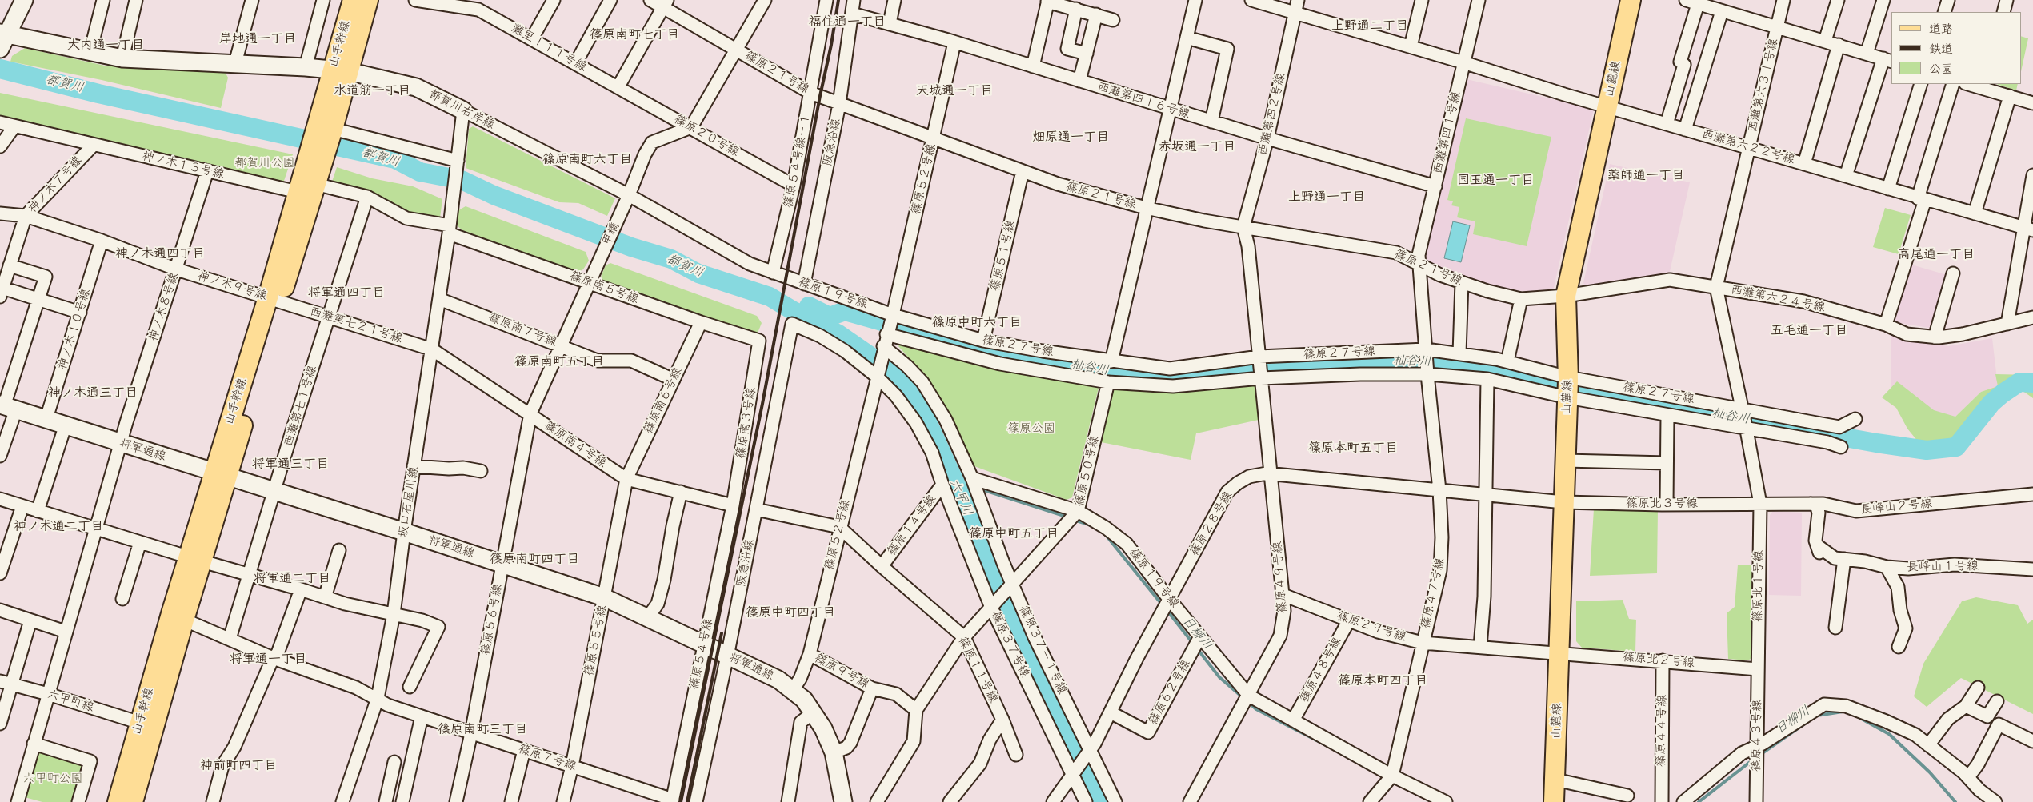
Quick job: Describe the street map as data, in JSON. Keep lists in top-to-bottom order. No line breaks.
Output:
{"streets":{"main road":["山手幹線","山麓線"],"street":["灘里１１１号線","篠原２１号線","西灘第六３１号線","西灘第四１６号線","都賀川右岸線","西灘第四２号線","西灘第四１号線","篠原２０号線","阪急沿線","西灘第六２２号線","篠原５４号線－１","神ノ木１３号線","篠原５２号線","神ノ木７号線","甲橋","篠原５１号線","神ノ木９号線","篠原南５号線","篠原１９号線","西灘第六２４号線","神ノ木８号線","西灘第七２１号線","神ノ木１０号線","篠原南７号線","篠原２７号線","篠原南６号線","西灘第七１号線","篠原南３号線","篠原南４号線","将軍通線","篠原５０号線","坂口石屋川線","篠原北３号線","長峰山２号線","篠原２８号線","篠原１４号線","長峰山１号線","篠原４９号線","篠原北１号線","篠原４７号線","篠原５６号線","篠原２９号線","篠原５５号線","篠原３７号線","篠原３７－１号線","篠原５４号線","篠原北２号線","篠原１１号線","篠原４８号線","篠原９号線","篠原６２号線","六甲町線","篠原４４号線","篠原４３号線","篠原７号線"]},"crossings":[["山手幹線","都賀川右岸線"],["山手幹線","神ノ木１３号線"],["山手幹線","神ノ木９号線"],["山手幹線","篠原南５号線"],["山手幹線","西灘第七２１号線"],["山手幹線","将軍通線"],["山手幹線","六甲町線"],["山手幹線","篠原７号線"],["灘里１１１号線","篠原２０号線"],["篠原２１号線","山麓線"],["篠原２１号線","西灘第四２号線"],["篠原２１号線","西灘第四１号線"],["篠原２１号線","阪急沿線"],["篠原２１号線","篠原５４号線－１"],["篠原２１号線","篠原５２号線"],["篠原２１号線","篠原５１号線"],["篠原２１号線","西灘第六２４号線"],["山麓線","西灘第六２２号線"],["山麓線","西灘第六２４号線"],["山麓線","篠原２７号線"],["山麓線","篠原北３号線"],["山麓線","篠原２８号線"],["山麓線","篠原２９号線"],["山麓線","篠原北２号線"],["西灘第六３１号線","西灘第六２２号線"],["西灘第六３１号線","西灘第六２４号線"],["西灘第六３１号線","篠原北１号線"],["西灘第四１６号線","西灘第四２号線"],["西灘第四１６号線","西灘第四１号線"],["西灘第四１６号線","阪急沿線"],["西灘第四１６号線","篠原５２号線"],["都賀川右岸線","篠原５４号線－１"],["都賀川右岸線","甲橋"],["都賀川右岸線","篠原１９号線"],["西灘第四２号線","西灘第六２２号線"],["西灘第四１号線","西灘第六２２号線"],["篠原２０号線","篠原５４号線－１"],["篠原２０号線","甲橋"],["阪急沿線","篠原５２号線"],["阪急沿線","篠原１９号線"],["阪急沿線","将軍通線"],["篠原５４号線－１","篠原１９号線"],["神ノ木１３号線","神ノ木７号線"],["神ノ木１３号線","神ノ木８号線"],["篠原５２号線","篠原１９号線"],["篠原５２号線","篠原２７号線"],["篠原５２号線","将軍通線"],["篠原５２号線","篠原１１号線"],["篠原５２号線","篠原９号線"],["神ノ木７号線","神ノ木９号線"],["甲橋","篠原南５号線"],["甲橋","篠原南７号線"],["甲橋","篠原５６号線"],["篠原５１号線","篠原２７号線"],["神ノ木９号線","神ノ木８号線"],["神ノ木９号線","西灘第七２１号線"],["神ノ木９号線","神ノ木１０号線"],["篠原南５号線","篠原南６号線"],["篠原南５号線","西灘第七１号線"],["篠原南５号線","篠原南３号線"],["篠原南５号線","坂口石屋川線"],["篠原１９号線","篠原２７号線"],["篠原１９号線","篠原５０号線"],["篠原１９号線","篠原２８号線"],["篠原１９号線","篠原４９号線"],["篠原１９号線","篠原４７号線"],["篠原１９号線","篠原３７－１号線"],["篠原１９号線","篠原４８号線"],["篠原１９号線","篠原６２号線"],["西灘第六２４号線","篠原北１号線"],["神ノ木８号線","将軍通線"],["神ノ木８号線","六甲町線"],["西灘第七２１号線","西灘第七１号線"],["西灘第七２１号線","篠原南４号線"],["西灘第七２１号線","坂口石屋川線"],["神ノ木１０号線","将軍通線"],["篠原南７号線","篠原南６号線"],["篠原南７号線","坂口石屋川線"],["篠原南７号線","篠原５６号線"],["篠原２７号線","篠原５０号線"],["篠原２７号線","篠原４９号線"],["篠原２７号線","篠原北１号線"],["篠原２７号線","篠原４７号線"],["篠原南６号線","篠原南４号線"],["篠原南６号線","篠原５５号線"],["西灘第七１号線","将軍通線"],["西灘第七１号線","篠原７号線"],["篠原南３号線","篠原南４号線"],["篠原南３号線","篠原５４号線"],["篠原南４号線","坂口石屋川線"],["篠原南４号線","篠原５６号線"],["篠原南４号線","篠原５５号線"],["篠原南４号線","篠原５４号線"],["将軍通線","坂口石屋川線"],["将軍通線","篠原５６号線"],["将軍通線","篠原５５号線"],["将軍通線","篠原５４号線"],["篠原５０号線","篠原３７号線"],["篠原５０号線","篠原３７－１号線"],["坂口石屋川線","篠原７号線"],["篠原北３号線","長峰山２号線"],["篠原北３号線","篠原２８号線"],["篠原北３号線","篠原北１号線"],["長峰山２号線","長峰山１号線"],["長峰山２号線","篠原北１号線"],["篠原２８号線","篠原４９号線"],["篠原２８号線","篠原４７号線"],["篠原２８号線","篠原３７号線"],["篠原２８号線","篠原３７－１号線"],["篠原２８号線","篠原６２号線"],["篠原１４号線","篠原３７号線"],["篠原１４号線","篠原１１号線"],["篠原４９号線","篠原２９号線"],["篠原北１号線","篠原北２号線"],["篠原北１号線","篠原４３号線"],["篠原４７号線","篠原２９号線"],["篠原５６号線","篠原７号線"],["篠原２９号線","篠原北２号線"],["篠原２９号線","篠原４８号線"],["篠原５５号線","篠原７号線"],["篠原５４号線","篠原７号線"],["篠原北２号線","篠原４４号線"],["篠原北２号線","篠原４３号線"]],"districts":["福住通一丁目","上野通二丁目","篠原南町七丁目","岸地通一丁目","大内通一丁目","水道筋一丁目","天城通一丁目","畑原通一丁目","赤坂通一丁目","篠原南町六丁目","薬師通一丁目","国玉通一丁目","上野通一丁目","神ノ木通四丁目","高尾通一丁目","将軍通四丁目","篠原中町六丁目","五毛通一丁目","篠原南町五丁目","神ノ木通三丁目","篠原本町五丁目","将軍通三丁目","神ノ木通二丁目","篠原中町五丁目","篠原南町四丁目","将軍通二丁目","篠原中町四丁目","将軍通一丁目","篠原本町四丁目","篠原南町三丁目","神前町四丁目"],"water":["都賀川","杣谷川","六甲川","日柳川"],"parks":["都賀川公園","篠原公園","六甲町公園"],"legend":["道路","鉄道","公園"]}
